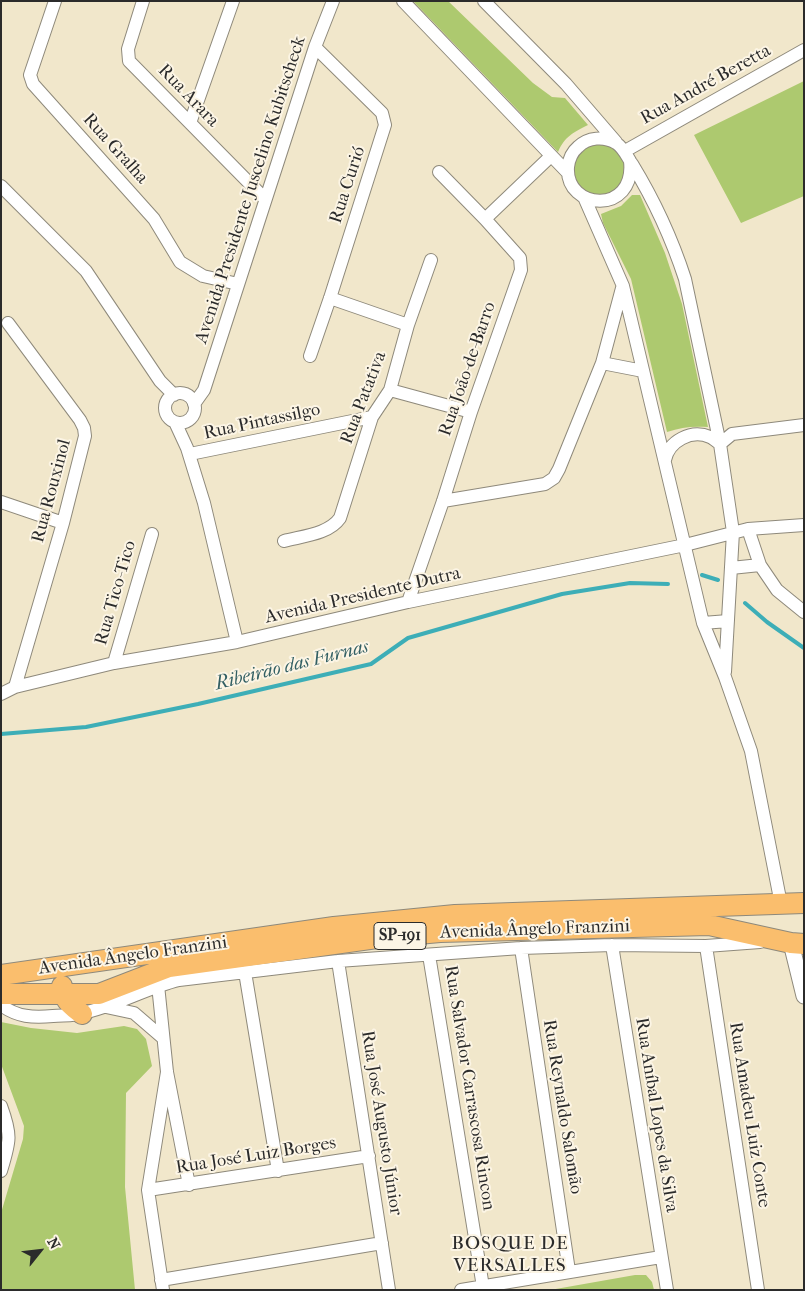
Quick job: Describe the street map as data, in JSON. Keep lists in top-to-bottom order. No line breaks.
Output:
{"streets":{"main road":["Avenida Ângelo Franzini","SP-191"],"street":["Rua André Beretta","Rua Arara","Rua Gralha","Rua Curió","Avenida Presidente Juscelino Kubitscheck","Rua João-de-Barro","Rua Patativa","Rua Pintassilgo","Rua Rouxinol","Rua Tico-Tico","Avenida Presidente Dutra","Rua Salvador Carrascosa Rincon","Rua Reynaldo Salomão","Rua Aníbal Lopes da Silva","Rua Amadeu Luiz Conte","Rua José Augusto Júnior","Rua José Luiz Borges"]},"crossings":[["Rua Arara","Avenida Presidente Juscelino Kubitscheck"],["Rua Gralha","Avenida Presidente Juscelino Kubitscheck"],["Rua Curió","Avenida Presidente Juscelino Kubitscheck"],["Rua João-de-Barro","Avenida Presidente Dutra"],["Rua Patativa","Rua Pintassilgo"],["Rua Rouxinol","Avenida Presidente Dutra"],["Rua Tico-Tico","Avenida Presidente Dutra"],["Rua José Augusto Júnior","Rua José Luiz Borges"]],"districts":["BOSQUE DE VERSALLES"],"water":["Ribeirão das Furnas"],"north":"top right"}
